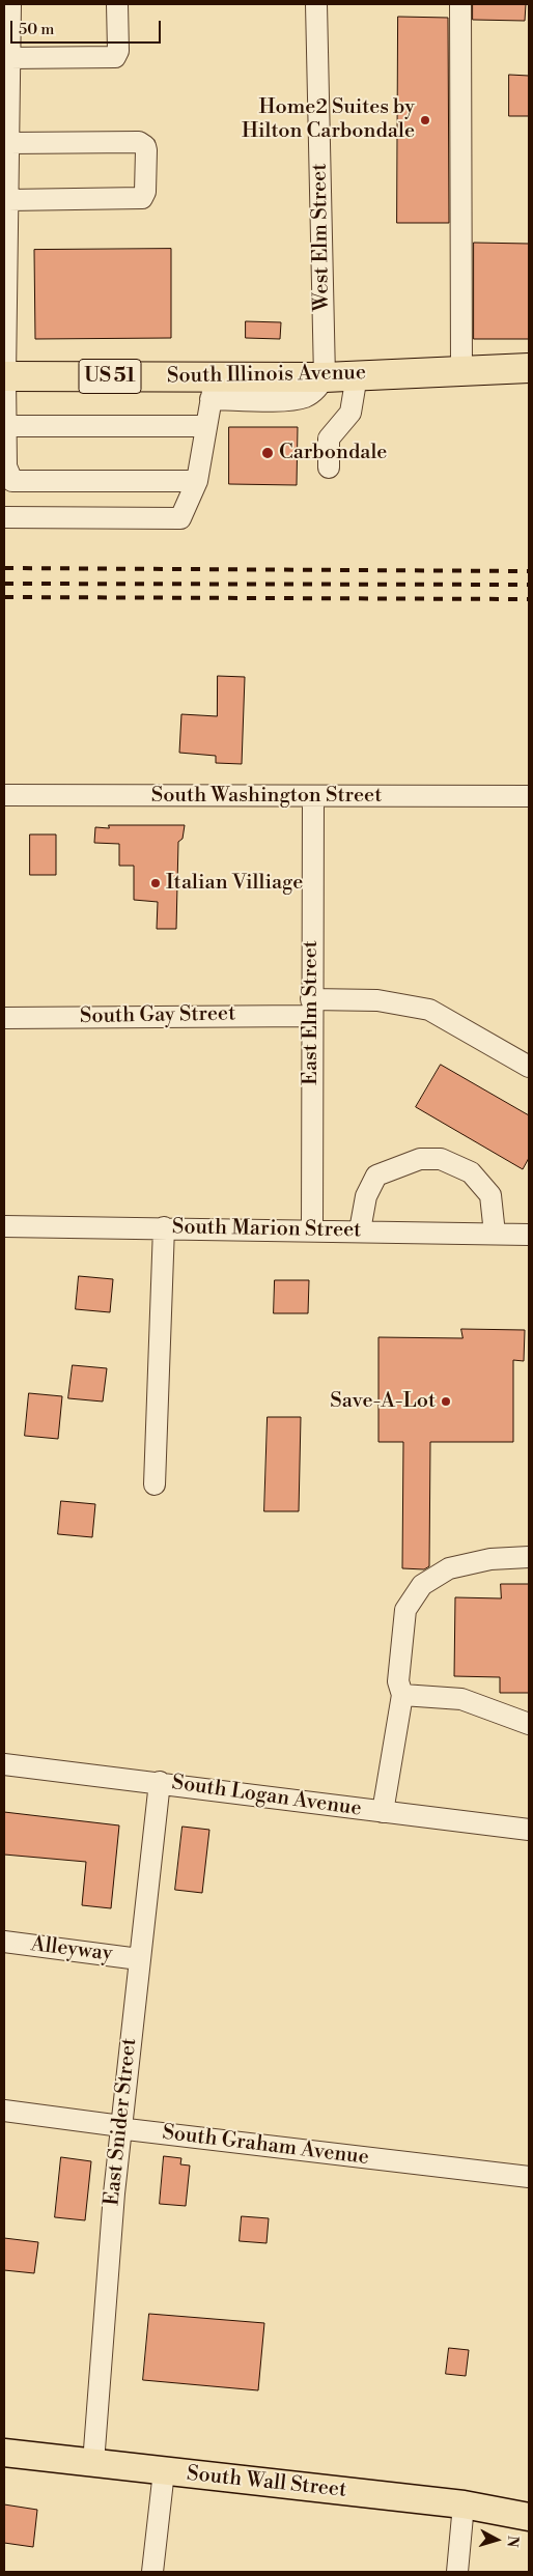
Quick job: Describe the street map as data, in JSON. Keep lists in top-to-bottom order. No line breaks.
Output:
{"streets":{"highway":["South Illinois Avenue","US 51"],"main road":["South Wall Street"],"street":["West Elm Street","South Washington Street","East Elm Street","South Gay Street","South Marion Street","South Logan Avenue","Alleyway","East Snider Street","South Graham Avenue"]},"crossings":[["West Elm Street","South Illinois Avenue"],["South Washington Street","East Elm Street"],["East Elm Street","South Gay Street"],["East Elm Street","South Marion Street"],["South Logan Avenue","East Snider Street"],["Alleyway","East Snider Street"],["East Snider Street","South Graham Avenue"],["East Snider Street","South Wall Street"]],"places":["Home2 Suites by Hilton Carbondale","Carbondale","Italian Villiage","Save-A-Lot"],"scale_bar":"50 m","north":"right"}
